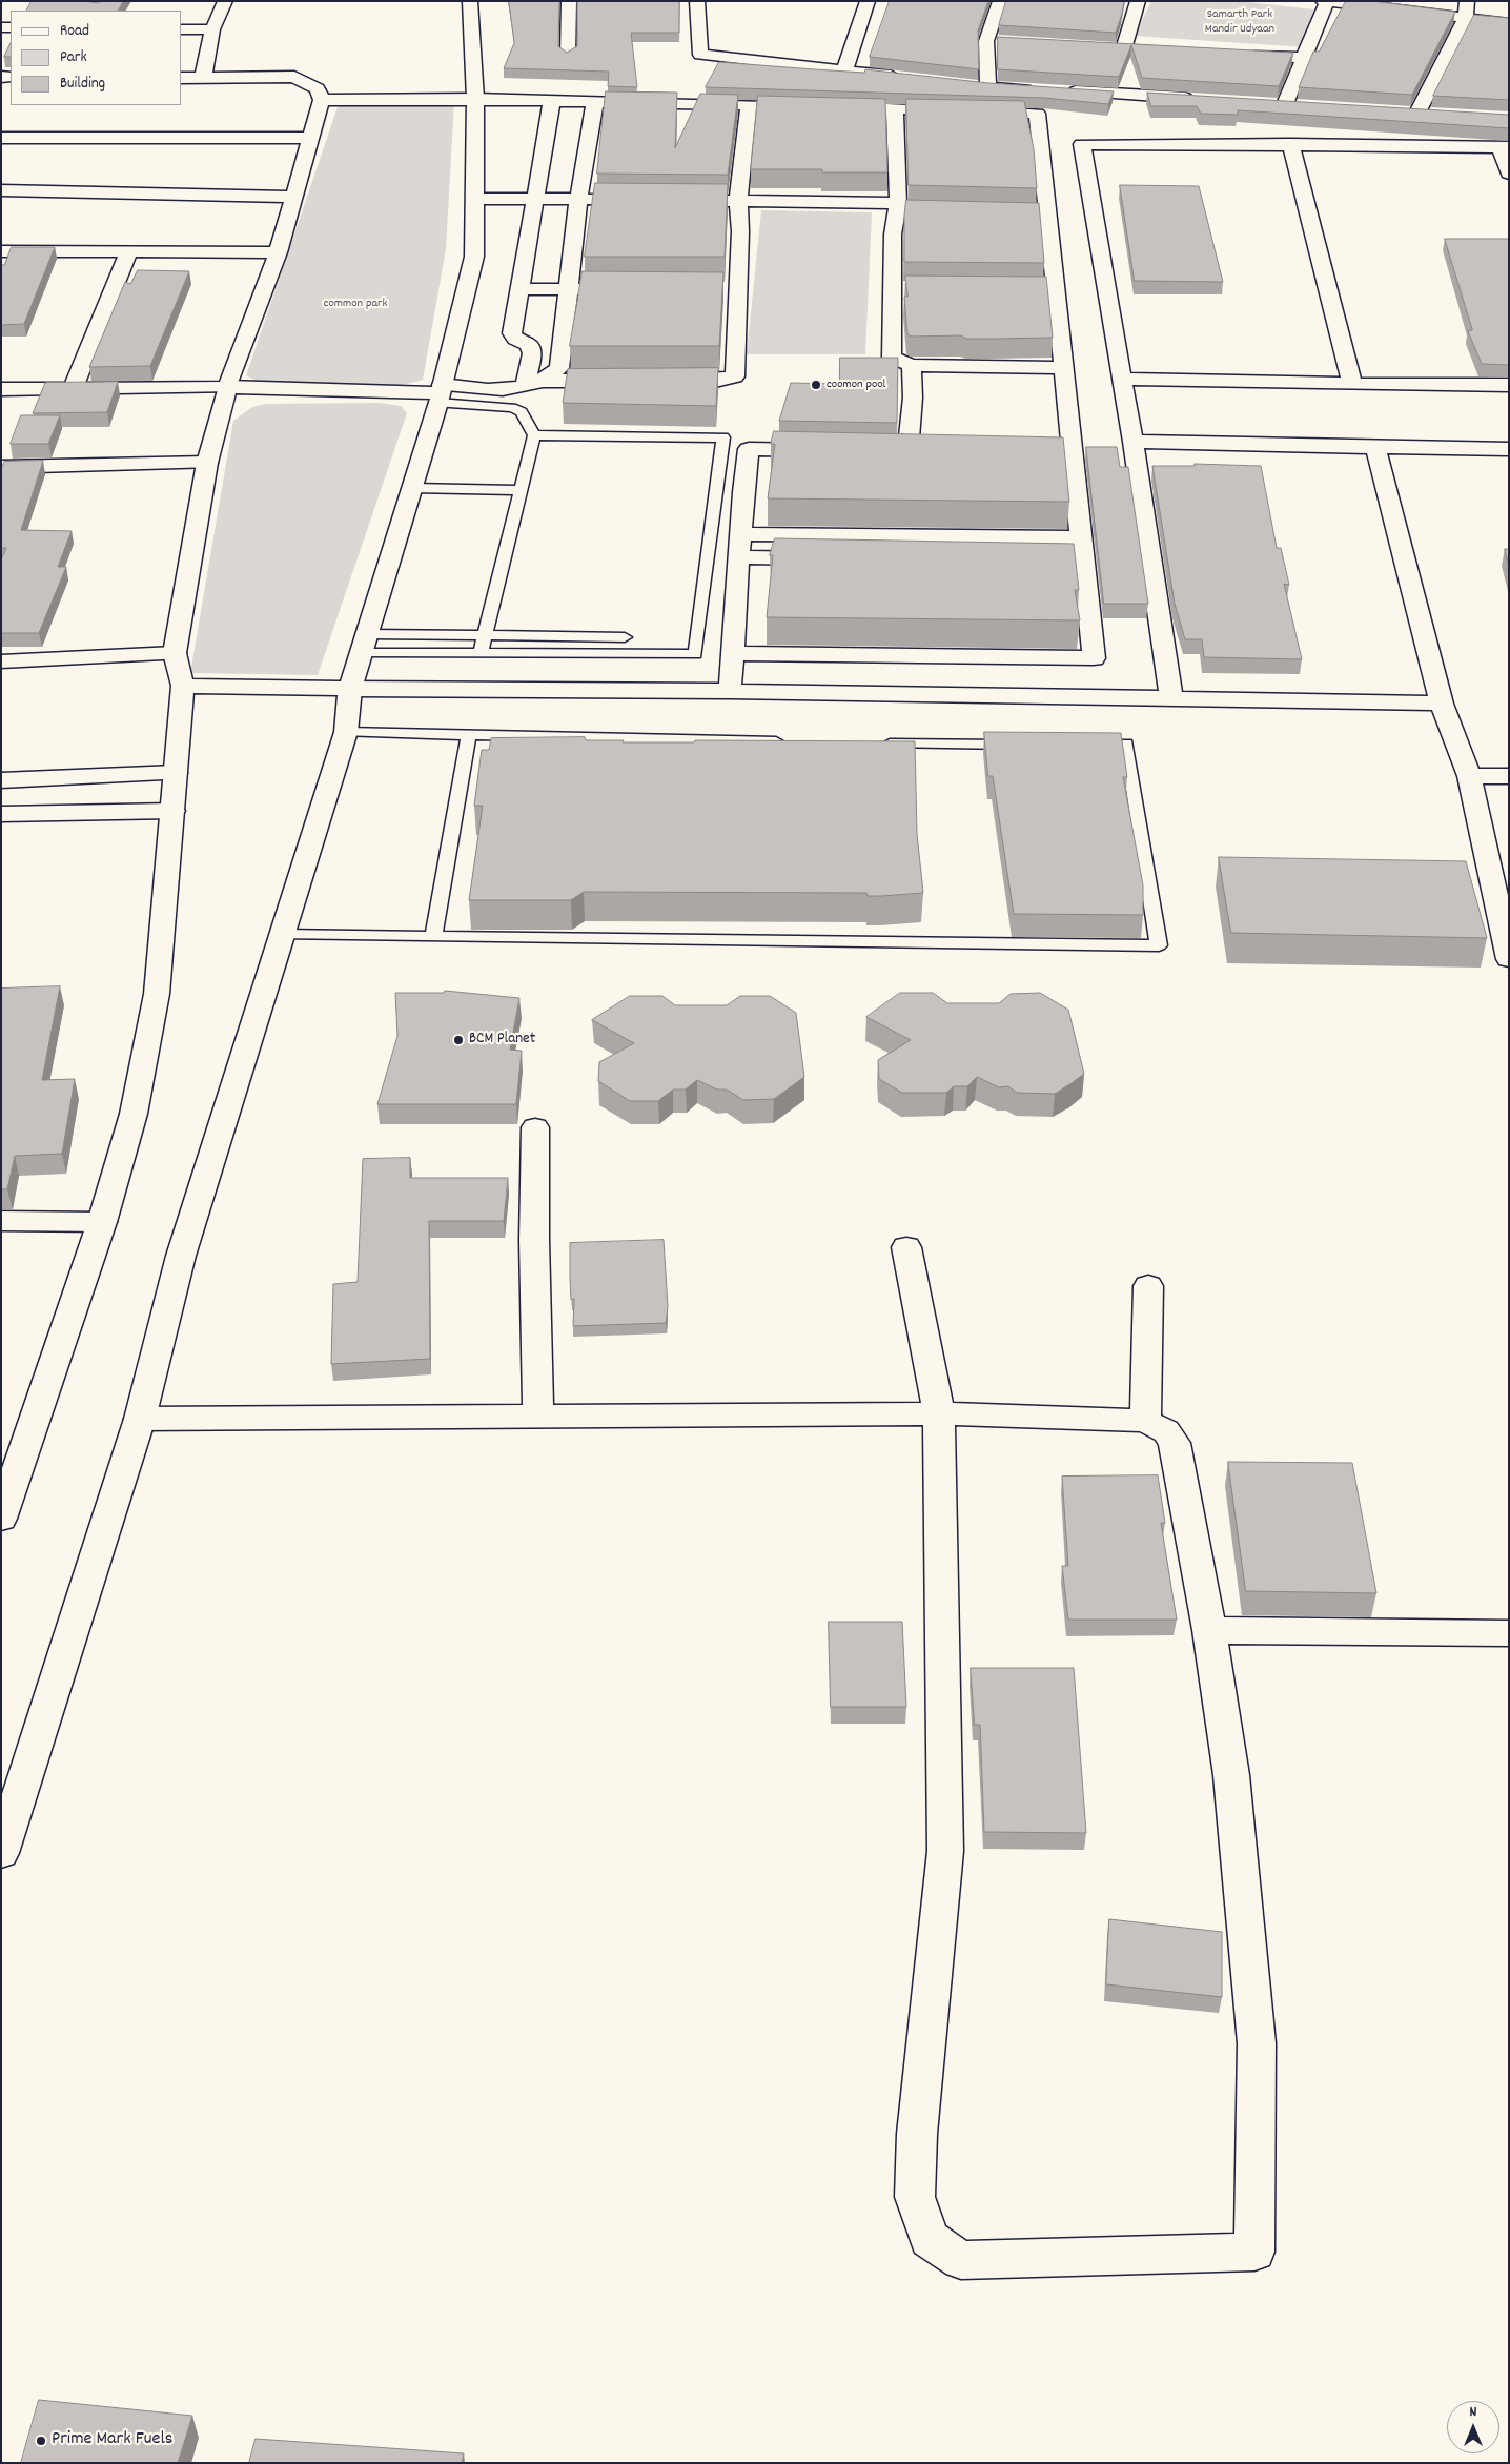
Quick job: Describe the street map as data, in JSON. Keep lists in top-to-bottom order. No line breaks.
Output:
{"parks":["Samarth Park Mandir Udyaan","common park"],"places":["coomon pool","BCM Planet","Prime Mark Fuels"],"legend":["Road","Park","Building"],"north":"top"}
